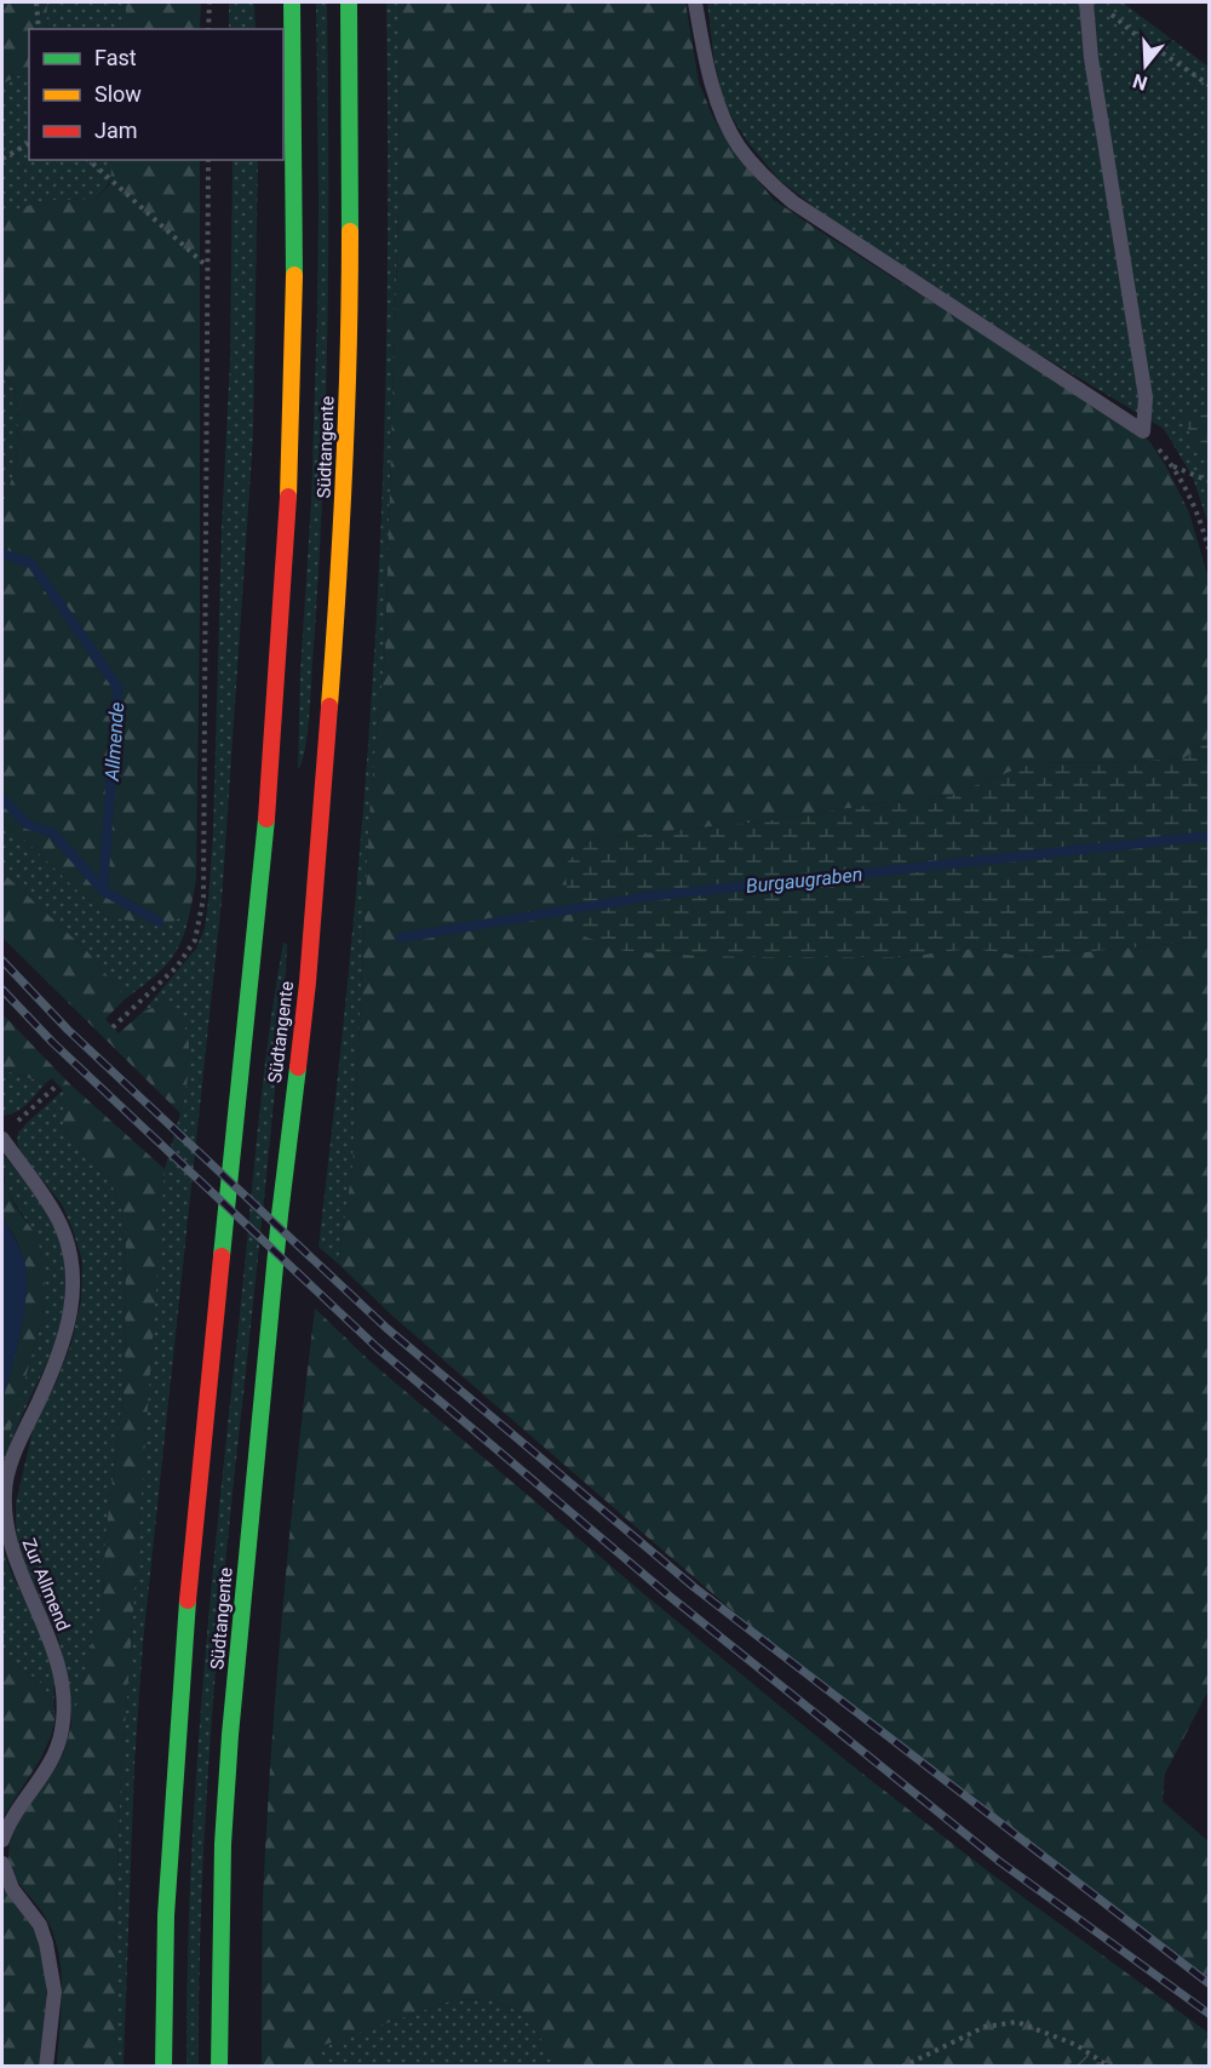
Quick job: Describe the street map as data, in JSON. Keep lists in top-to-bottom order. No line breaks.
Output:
{"streets":{"highway":["Südtangente"],"lane":["Zur Allmend"]},"water":["Allmende","Burgaugraben"],"legend":["Fast","Slow","Jam"],"north":"bottom"}
